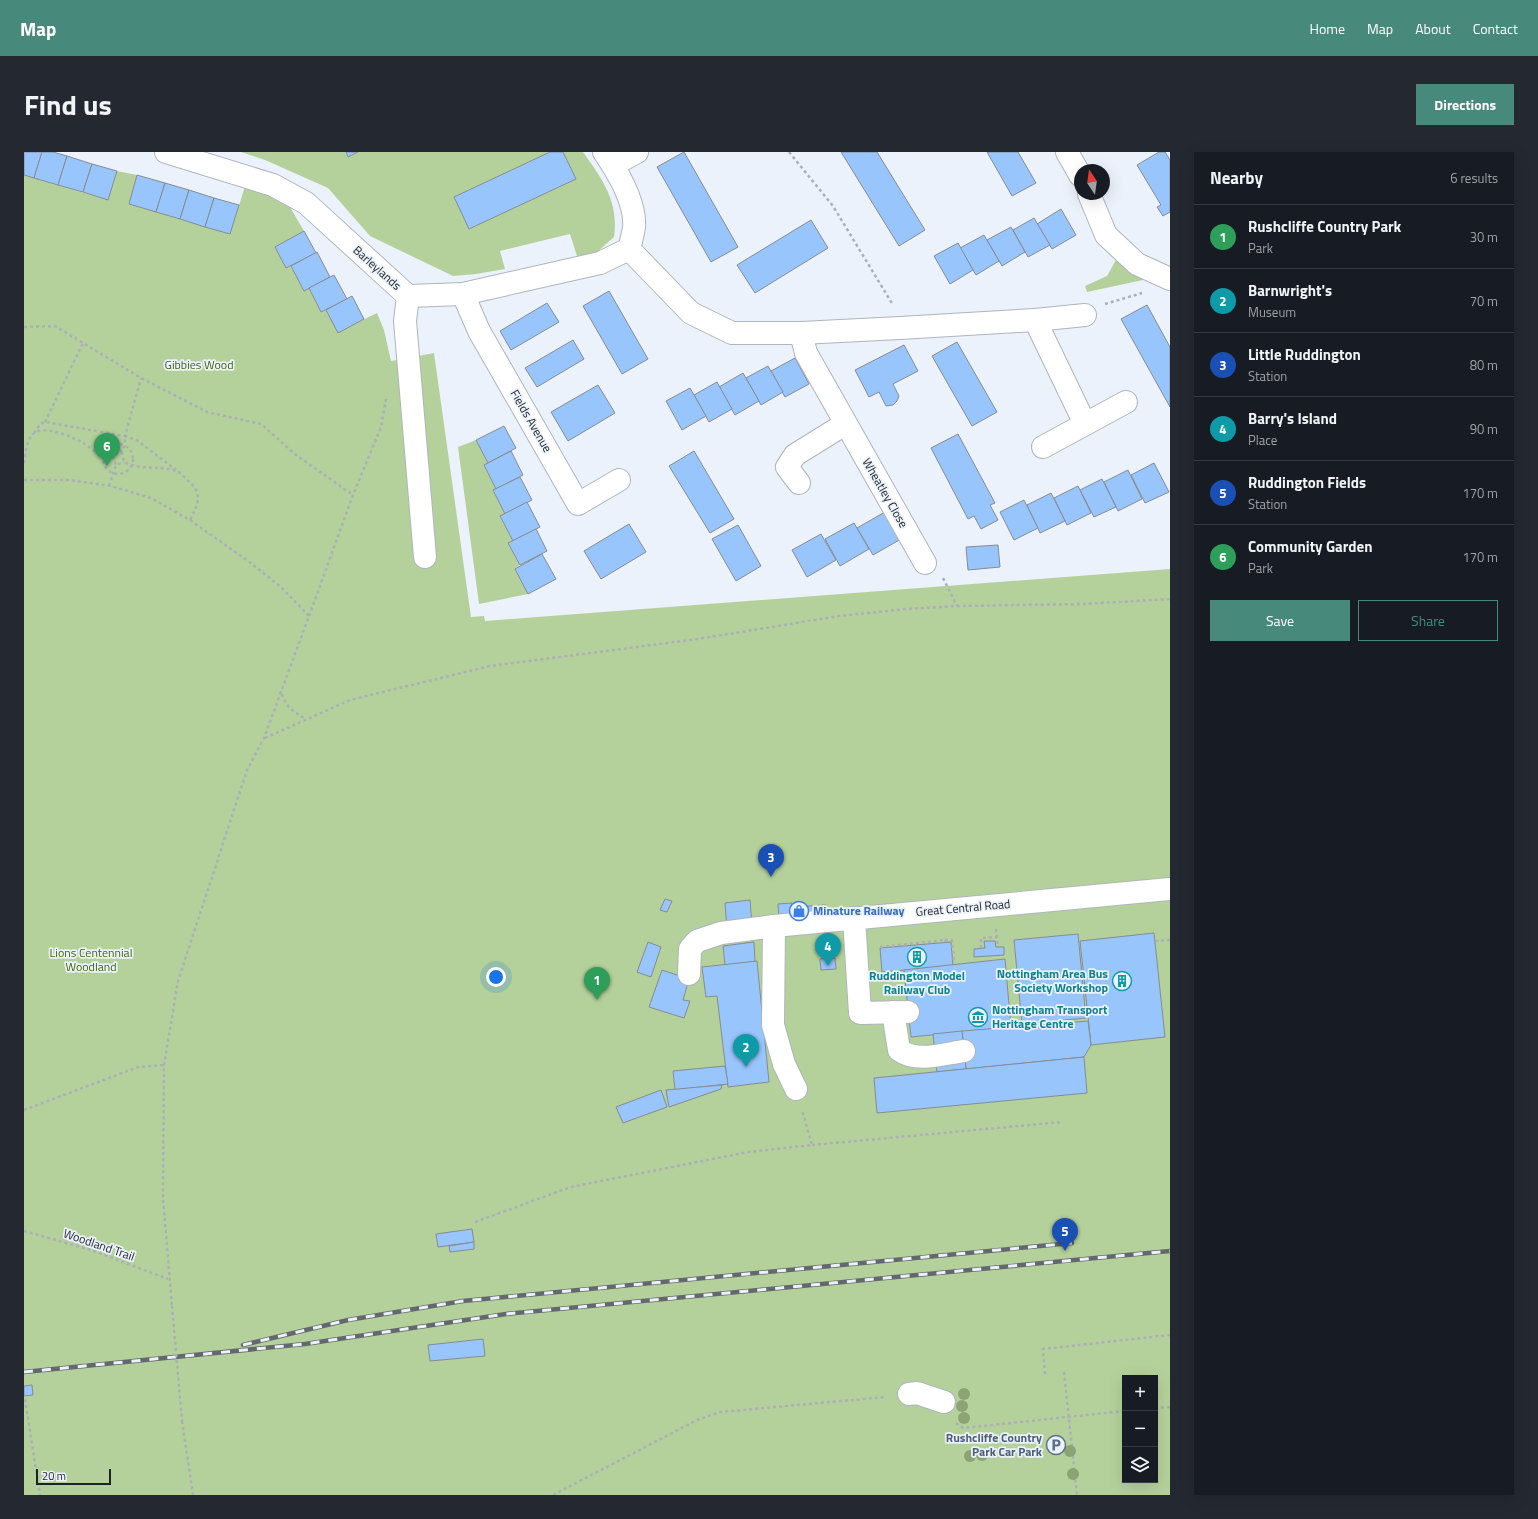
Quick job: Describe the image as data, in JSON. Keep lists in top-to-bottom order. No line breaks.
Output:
{"streets":{"street":["Barleylands","Fields Avenue","Wheatley Close","Great Central Road"],"path":["Woodland Trail"]},"crossings":[["Barleylands","Fields Avenue"]],"parks":["Gibbies Wood","Lions Centennial Woodland"],"places":{"shop":["Minature Railway"],"building":["Ruddington Model Railway Club","Nottingham Area Bus Society Workshop"],"museum":["Nottingham Transport Heritage Centre"],"parking":["Rushcliffe Country Park Car Park"]},"scale_bar":"20 m","north":"top","page":{"header":"Map","nav":["Home","Map","About","Contact"],"title":"Find us","buttons":["Directions",["Save","Share"]],"heading":["Nearby","6 results"],"list":[{"mark":"1","name":"Rushcliffe Country Park","note":"Park","value":"30 m"},{"mark":"2","name":"Barnwright's","note":"Museum","value":"70 m"},{"mark":"3","name":"Little Ruddington","note":"Station","value":"80 m"},{"mark":"4","name":"Barry's Island","note":"Place","value":"90 m"},{"mark":"5","name":"Ruddington Fields","note":"Station","value":"170 m"},{"mark":"6","name":"Community Garden","note":"Park","value":"170 m"}],"pins":["6","3","4","1","2","5"],"map_buttons":["+","−"],"scale":"20 m"}}
